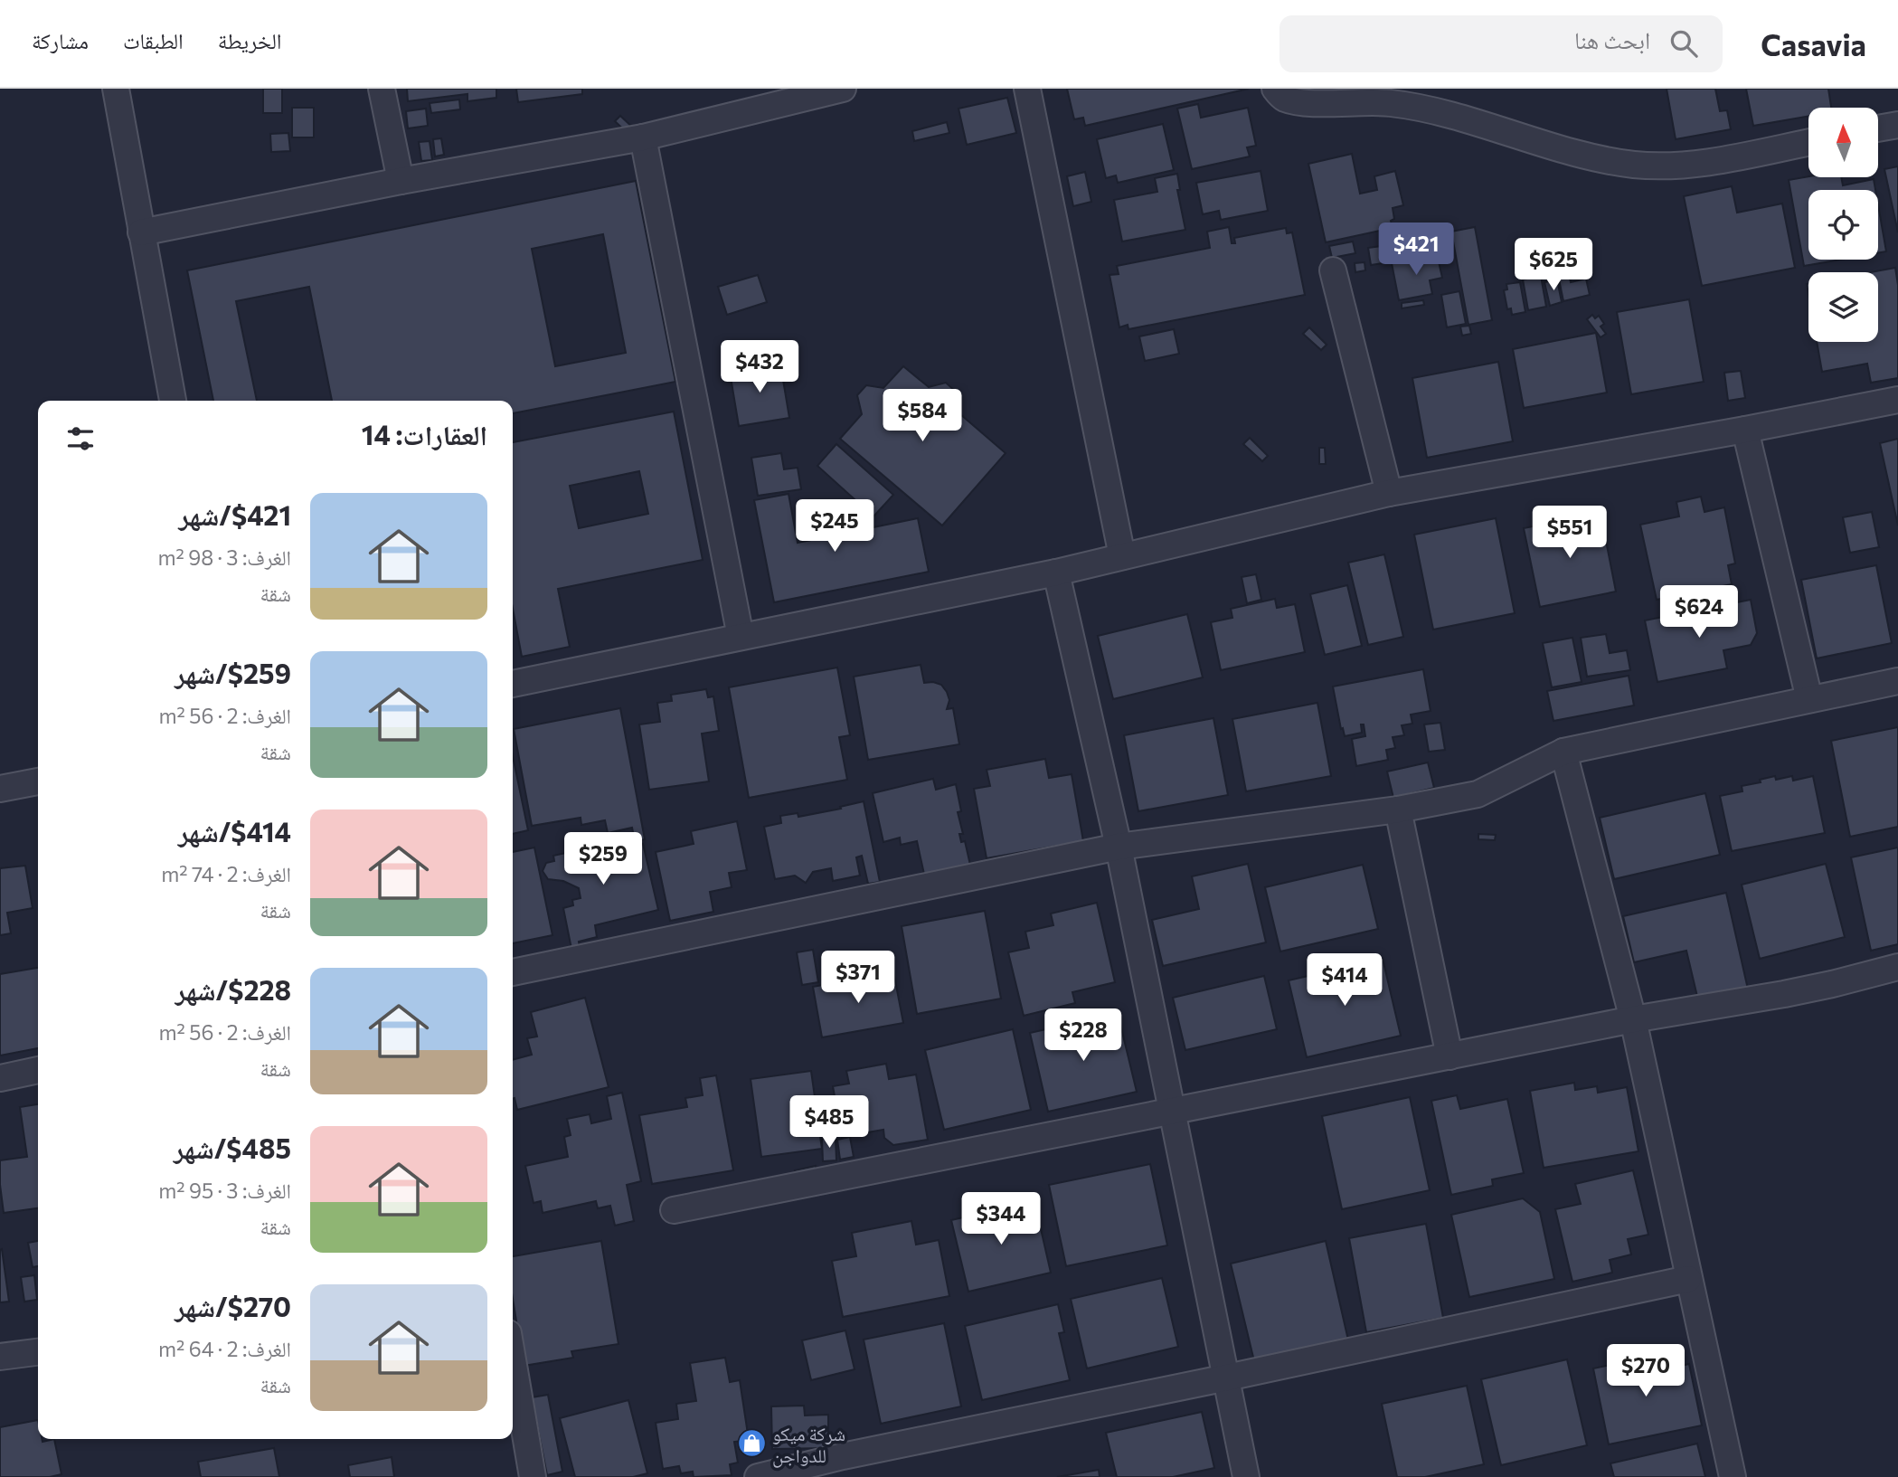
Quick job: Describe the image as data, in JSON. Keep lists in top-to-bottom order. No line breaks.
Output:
{"places":{"shop":["شركة ميكو للدواجن"]},"north":"top","page":{"header":"Casavia","search":"ابحث هنا","nav":["الخريطة","الطبقات","مشاركة"],"price":["$421","$625","$432","$584","$245","$551","$624","$259","$371","$414","$228","$485","$344","$270"],"heading":"العقارات: 14","list":[{"name":"$421/شهر","note":"الغرف: 3 · 98 m² · شقة"},{"name":"$259/شهر","note":"الغرف: 2 · 56 m² · شقة"},{"name":"$414/شهر","note":"الغرف: 2 · 74 m² · شقة"},{"name":"$228/شهر","note":"الغرف: 2 · 56 m² · شقة"},{"name":"$485/شهر","note":"الغرف: 3 · 95 m² · شقة"},{"name":"$270/شهر","note":"الغرف: 2 · 64 m² · شقة"}]}}
